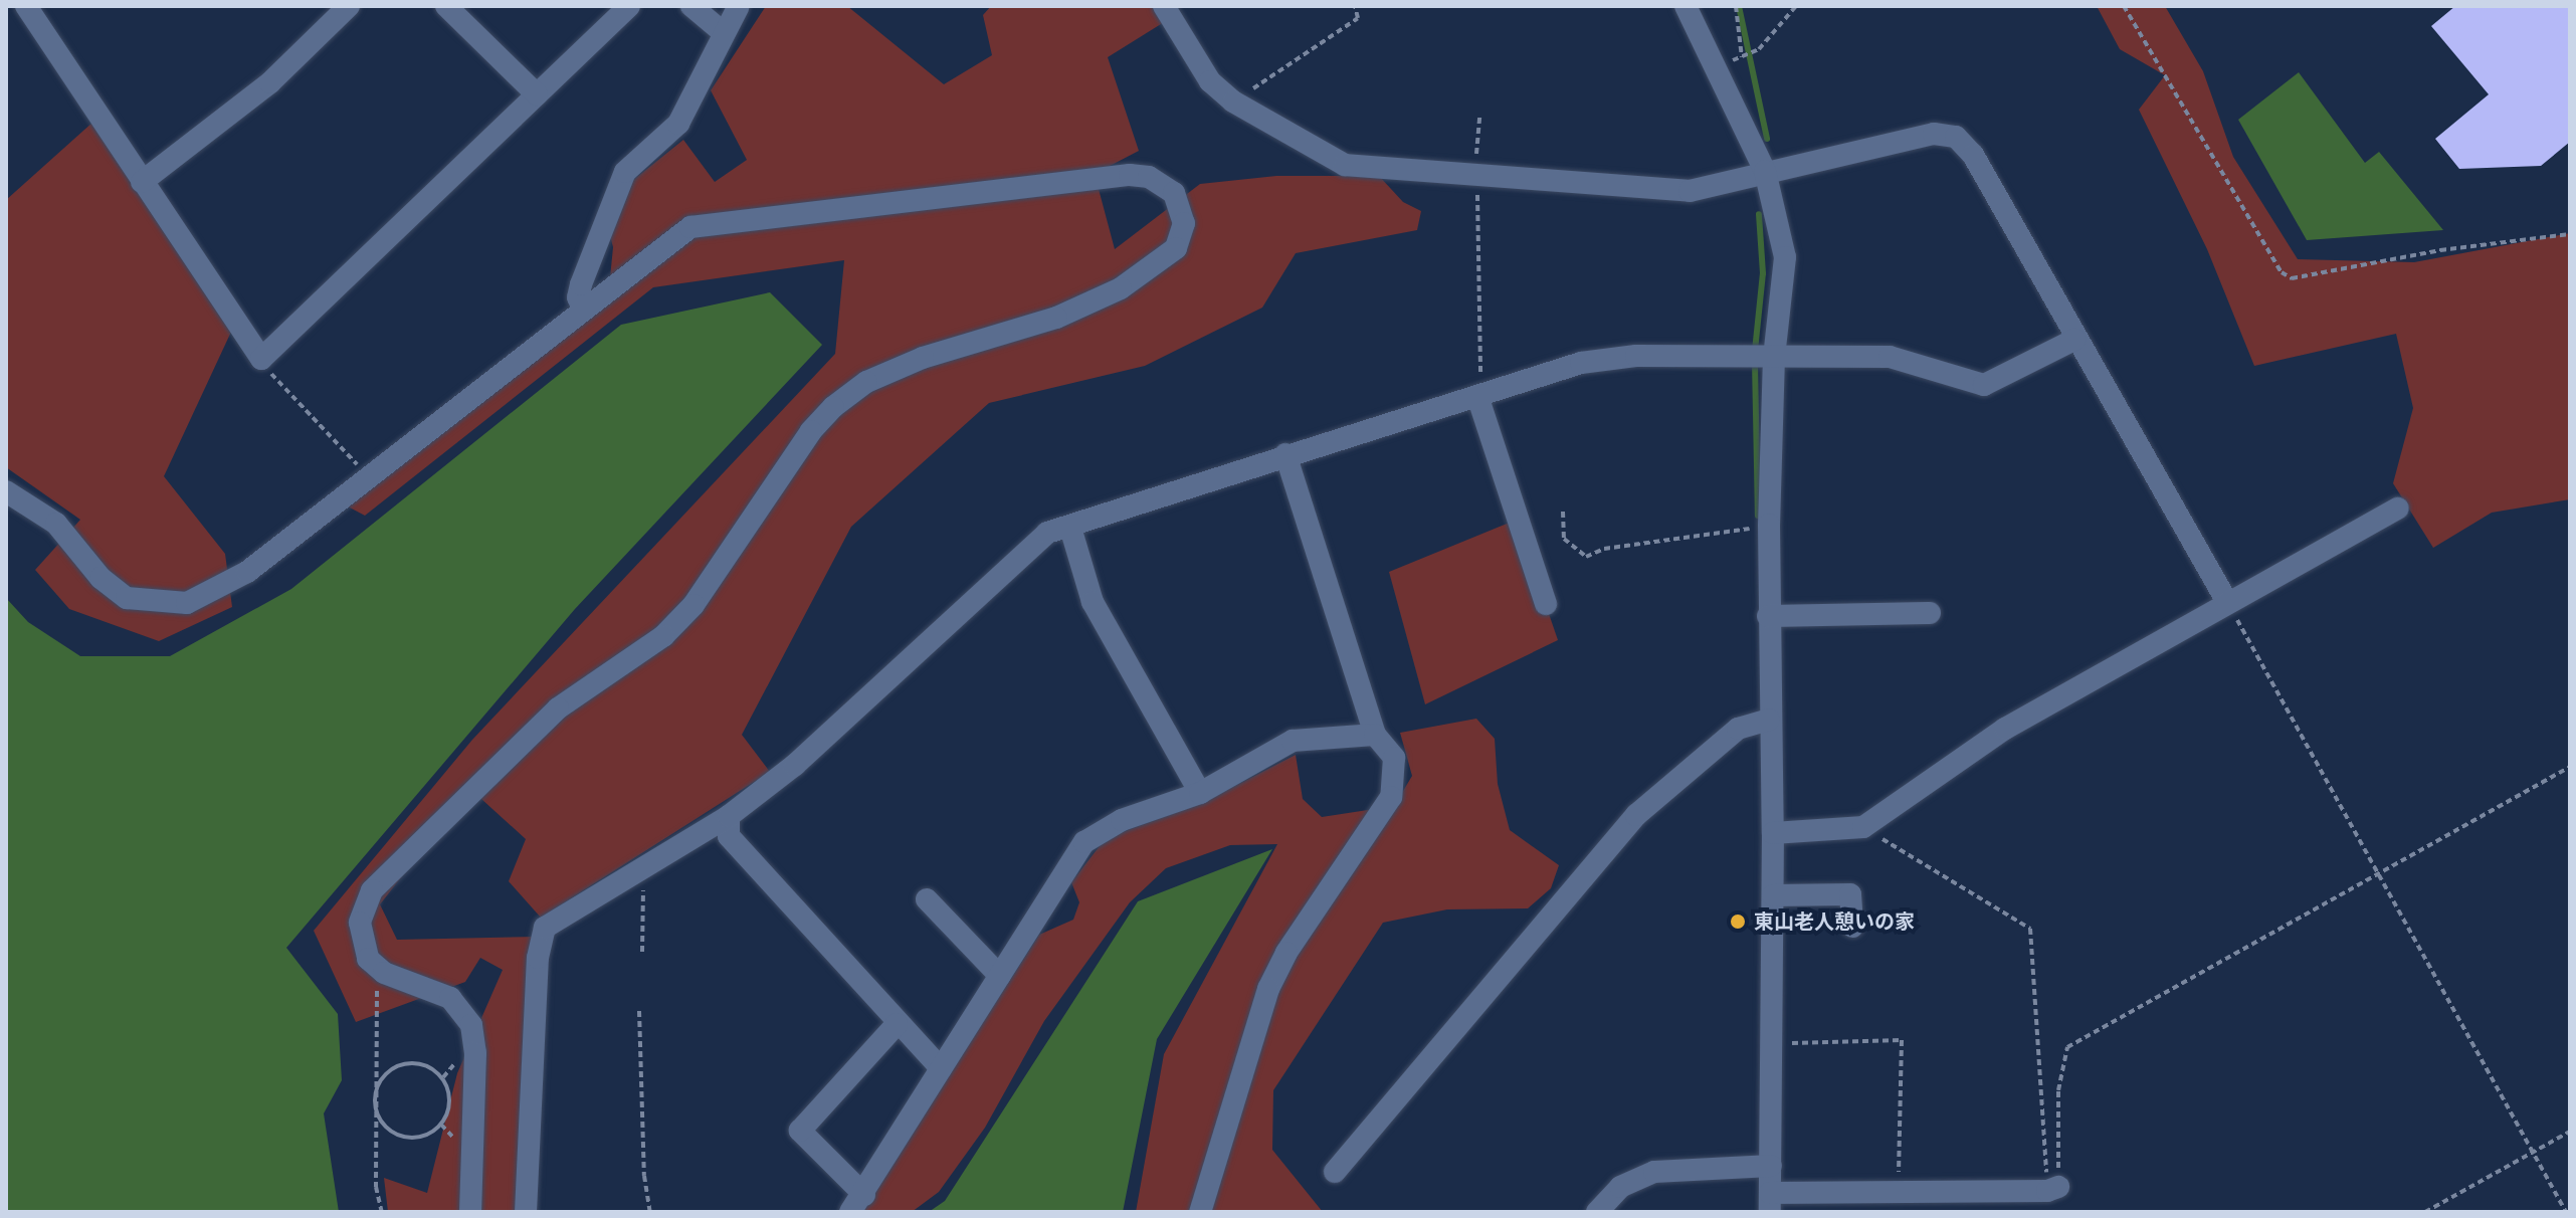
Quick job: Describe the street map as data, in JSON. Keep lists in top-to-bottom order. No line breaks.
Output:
{"places":["東山老人憩いの家"]}
